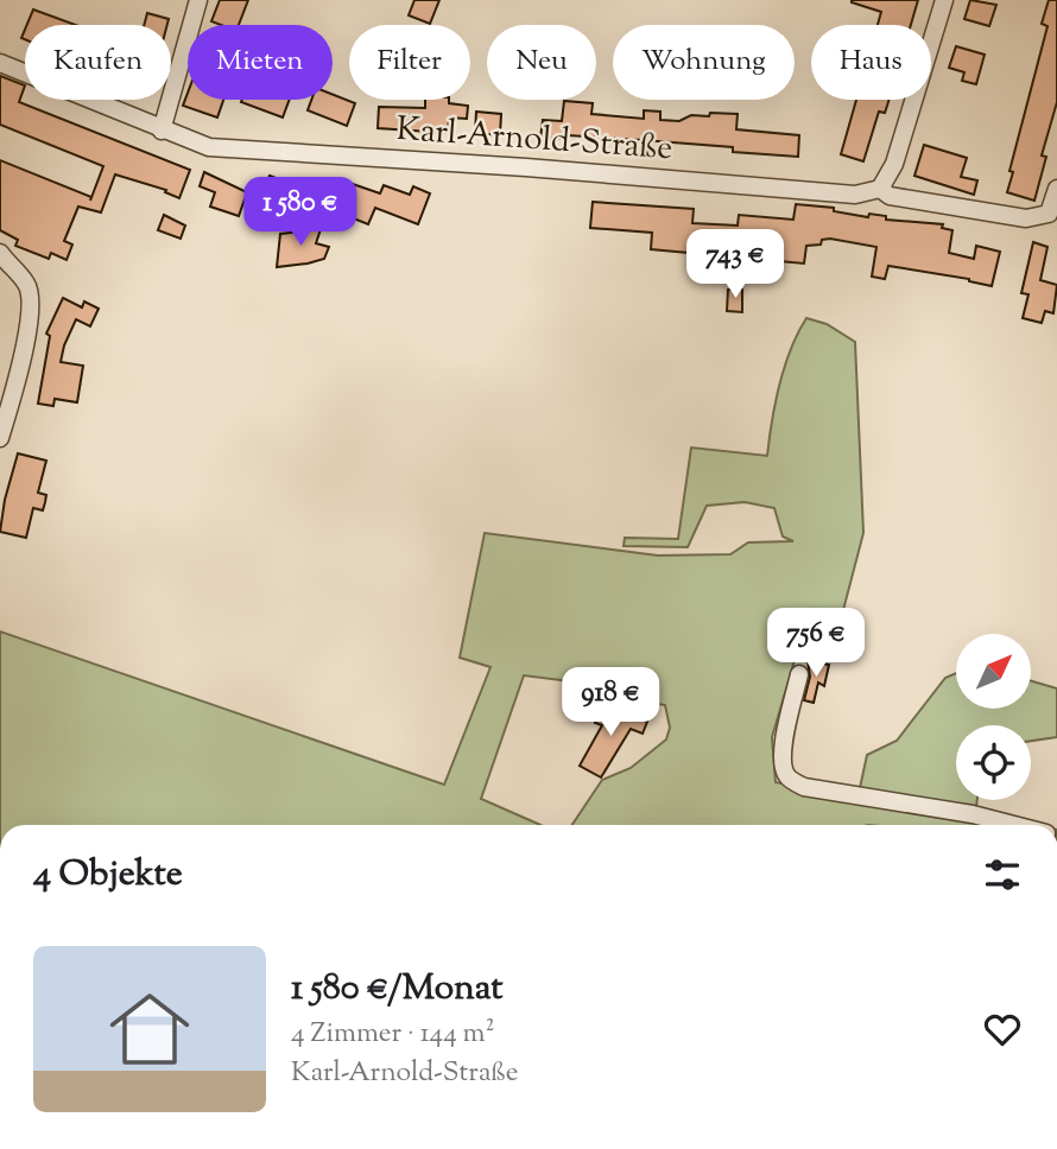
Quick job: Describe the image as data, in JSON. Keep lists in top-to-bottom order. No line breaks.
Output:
{"streets":{"street":["Karl-Arnold-Straße"]},"north":"top right","page":{"chip":["Kaufen","Mieten","Filter","Neu","Wohnung","Haus"],"price":["1 580 €","743 €","756 €","918 €"],"heading":"4 Objekte","list":[{"name":"1 580 €/Monat","note":"4 Zimmer · 144 m² · Karl-Arnold-Straße"}]}}
